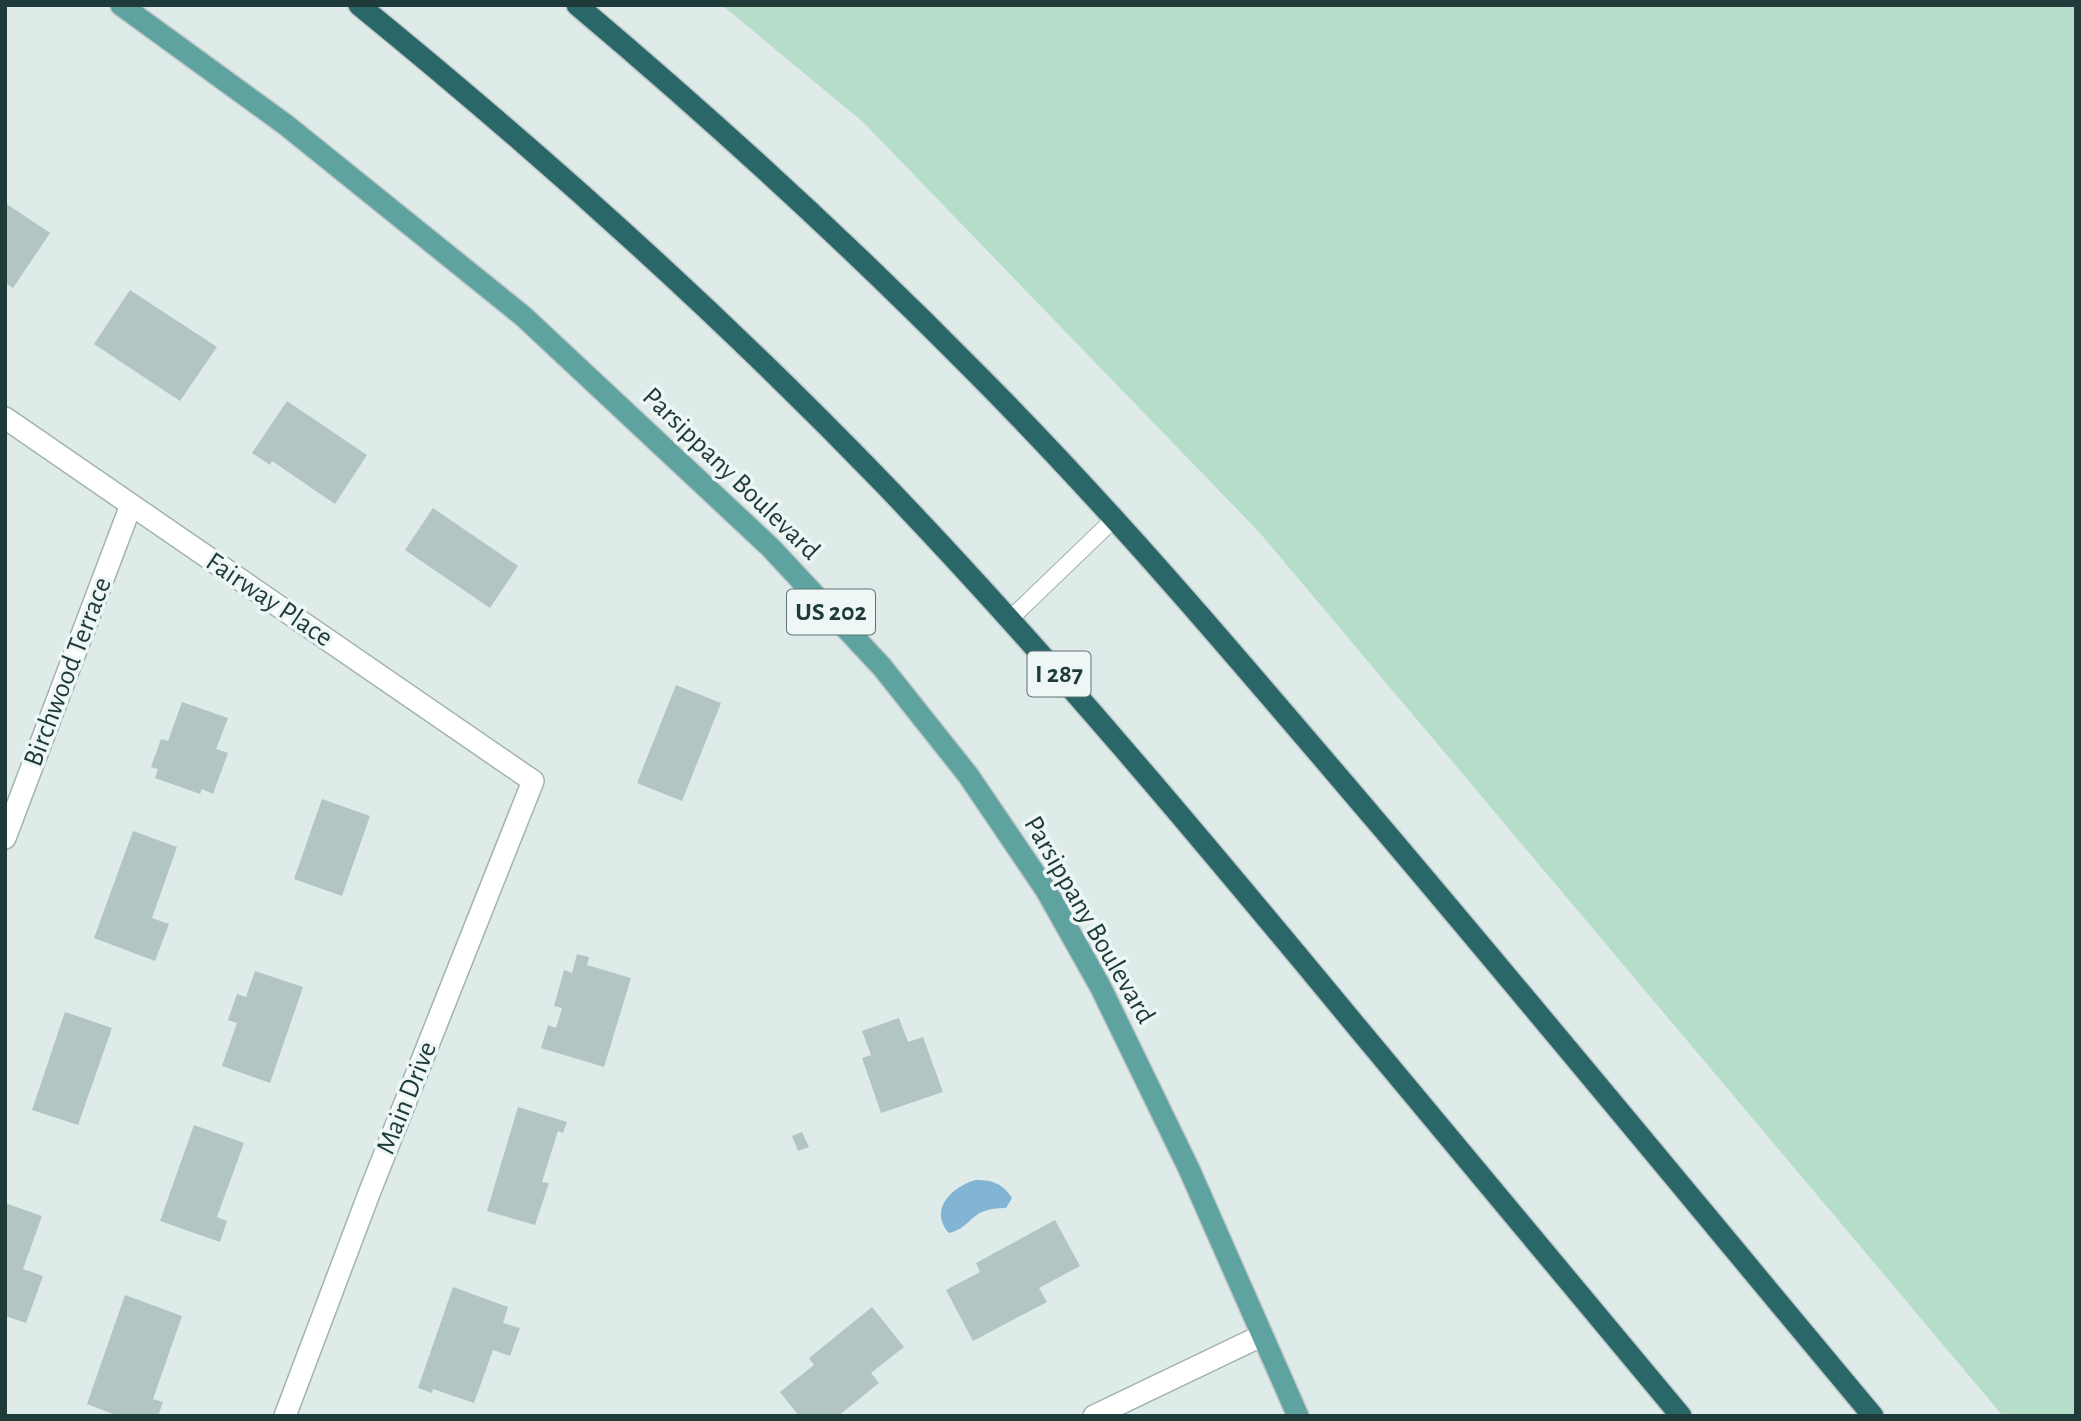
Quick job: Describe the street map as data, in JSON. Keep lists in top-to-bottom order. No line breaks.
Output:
{"streets":{"highway":["I 287"],"main road":["Parsippany Boulevard","US 202"],"street":["Fairway Place","Birchwood Terrace","Main Drive"]},"crossings":[["Fairway Place","Birchwood Terrace"],["Fairway Place","Main Drive"]]}
